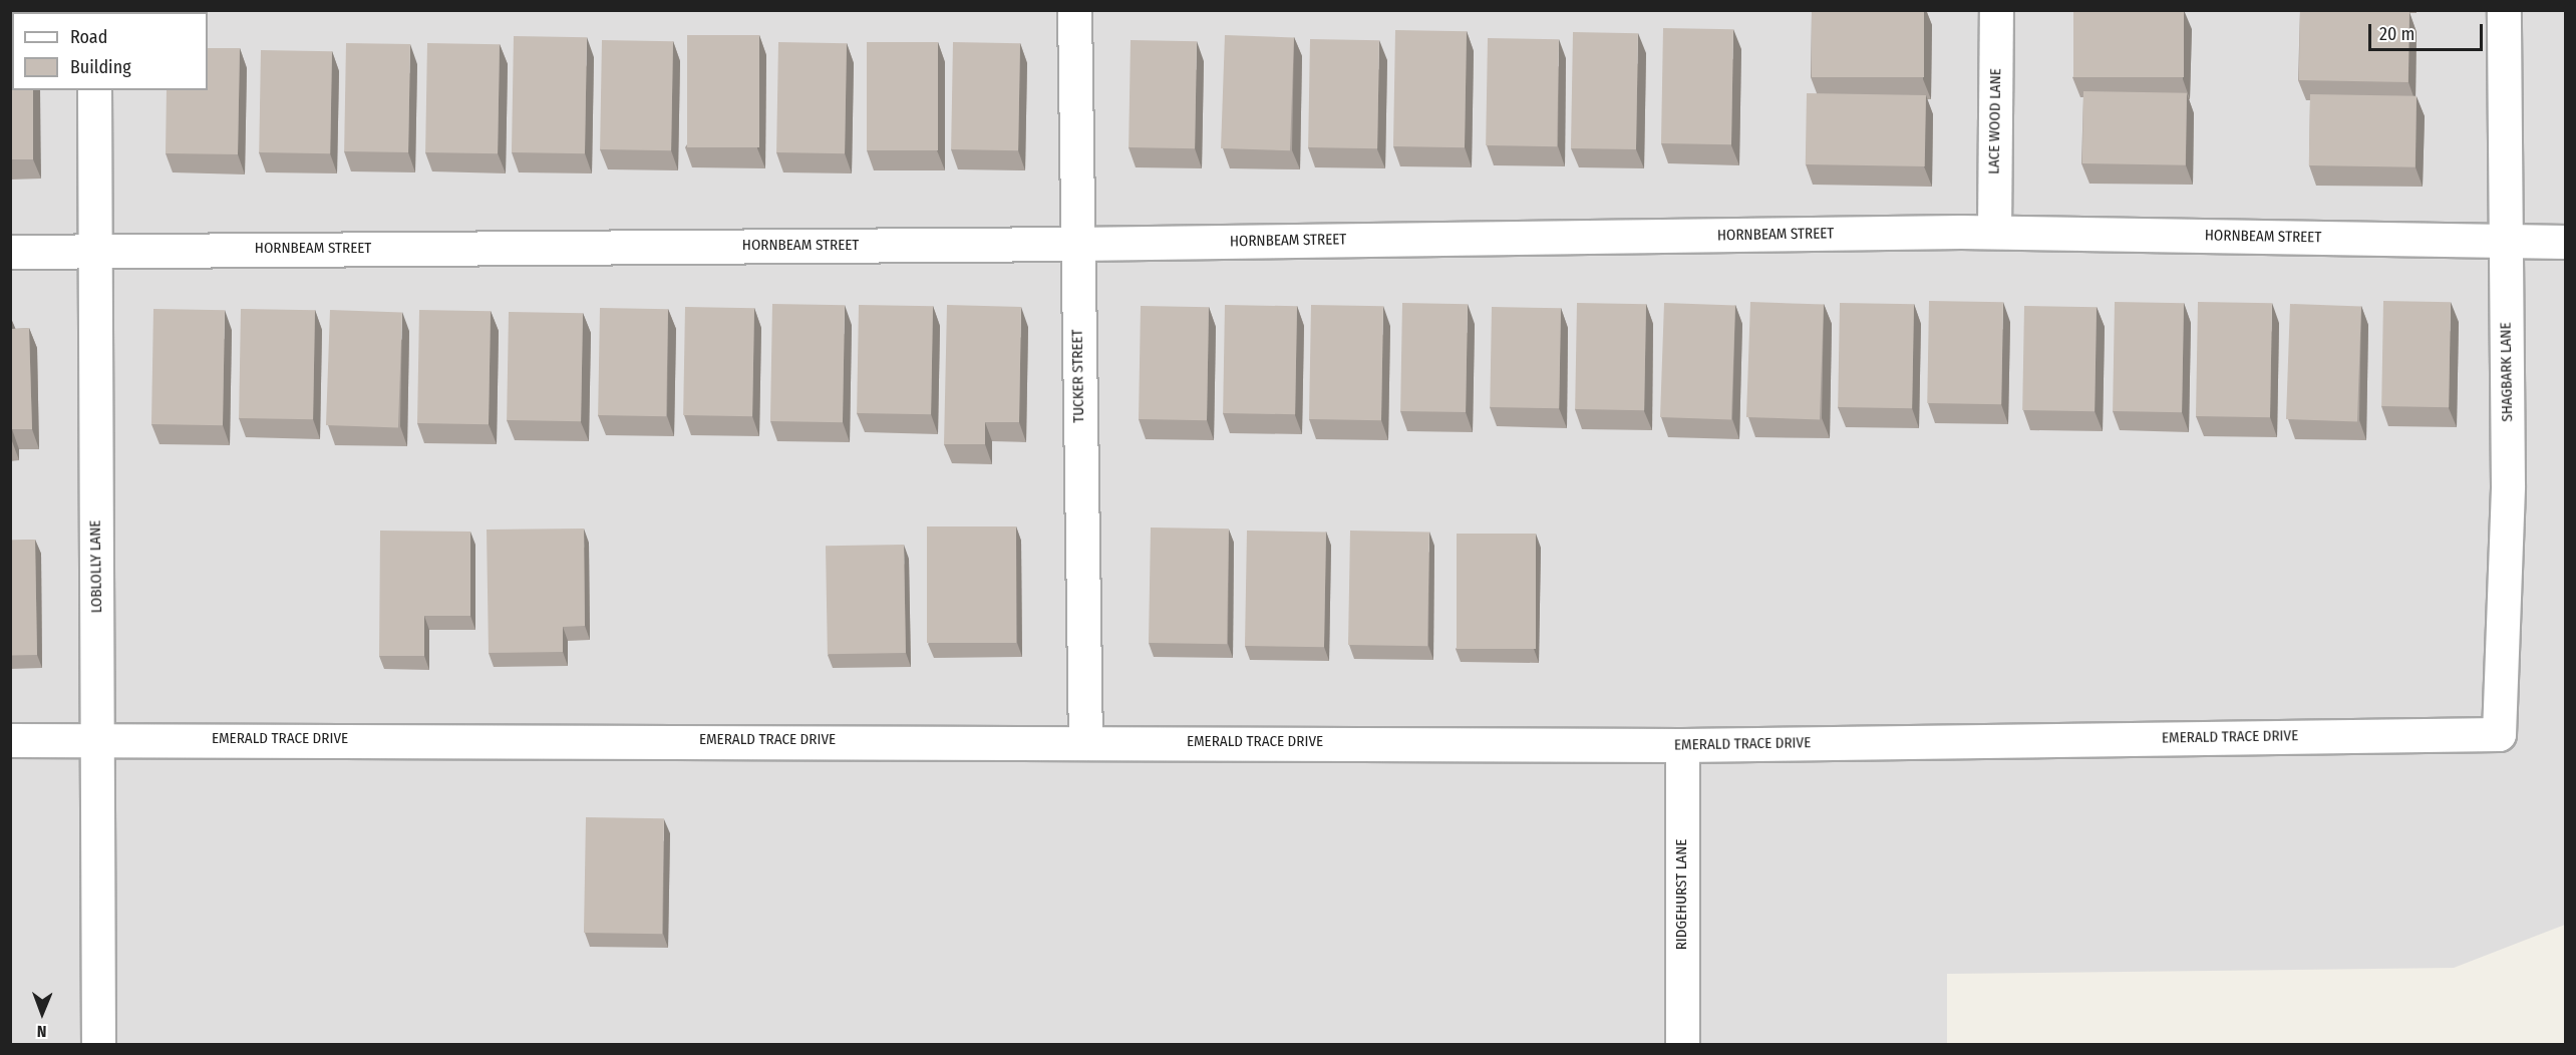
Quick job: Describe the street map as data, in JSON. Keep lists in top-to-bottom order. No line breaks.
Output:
{"streets":{"street":["LACE WOOD LANE","HORNBEAM STREET","SHAGBARK LANE","TUCKER STREET","LOBLOLLY LANE","EMERALD TRACE DRIVE","RIDGEHURST LANE"]},"crossings":[["LACE WOOD LANE","HORNBEAM STREET"],["HORNBEAM STREET","SHAGBARK LANE"],["HORNBEAM STREET","TUCKER STREET"],["HORNBEAM STREET","LOBLOLLY LANE"],["SHAGBARK LANE","EMERALD TRACE DRIVE"],["TUCKER STREET","EMERALD TRACE DRIVE"],["LOBLOLLY LANE","EMERALD TRACE DRIVE"],["EMERALD TRACE DRIVE","RIDGEHURST LANE"]],"legend":["Road","Building"],"scale_bar":"20 m","north":"bottom"}
